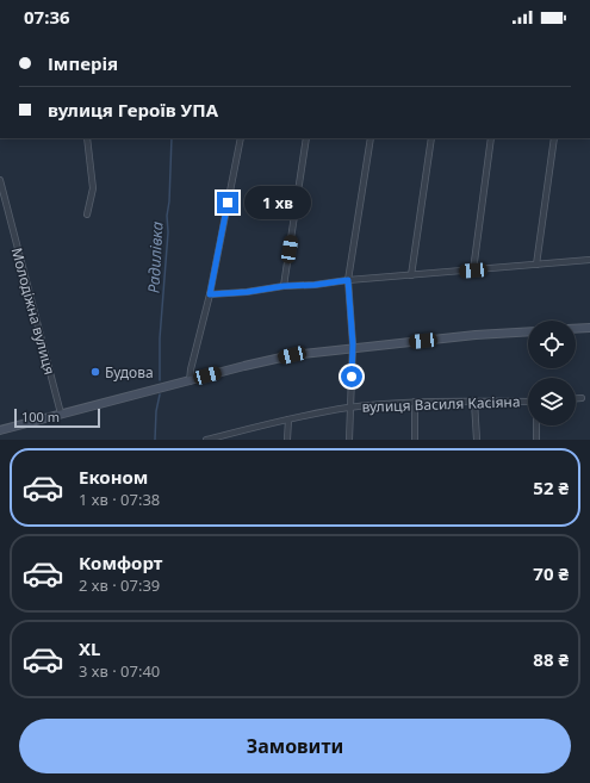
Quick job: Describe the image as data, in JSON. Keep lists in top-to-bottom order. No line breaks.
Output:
{"streets":{"street":["Молодіжна вулиця","вулиця Василя Касіяна"]},"water":["Радилівка"],"places":["Будова"],"scale_bar":"100 m","page":{"status":"07:36","banner":["Імперія","вулиця Героїв УПА"],"bubble":"1 хв","scale":"100 m","list":[{"name":"Економ","note":"1 хв · 07:38","value":"52 ₴"},{"name":"Комфорт","note":"2 хв · 07:39","value":"70 ₴"},{"name":"XL","note":"3 хв · 07:40","value":"88 ₴"}],"buttons":"Замовити"}}
